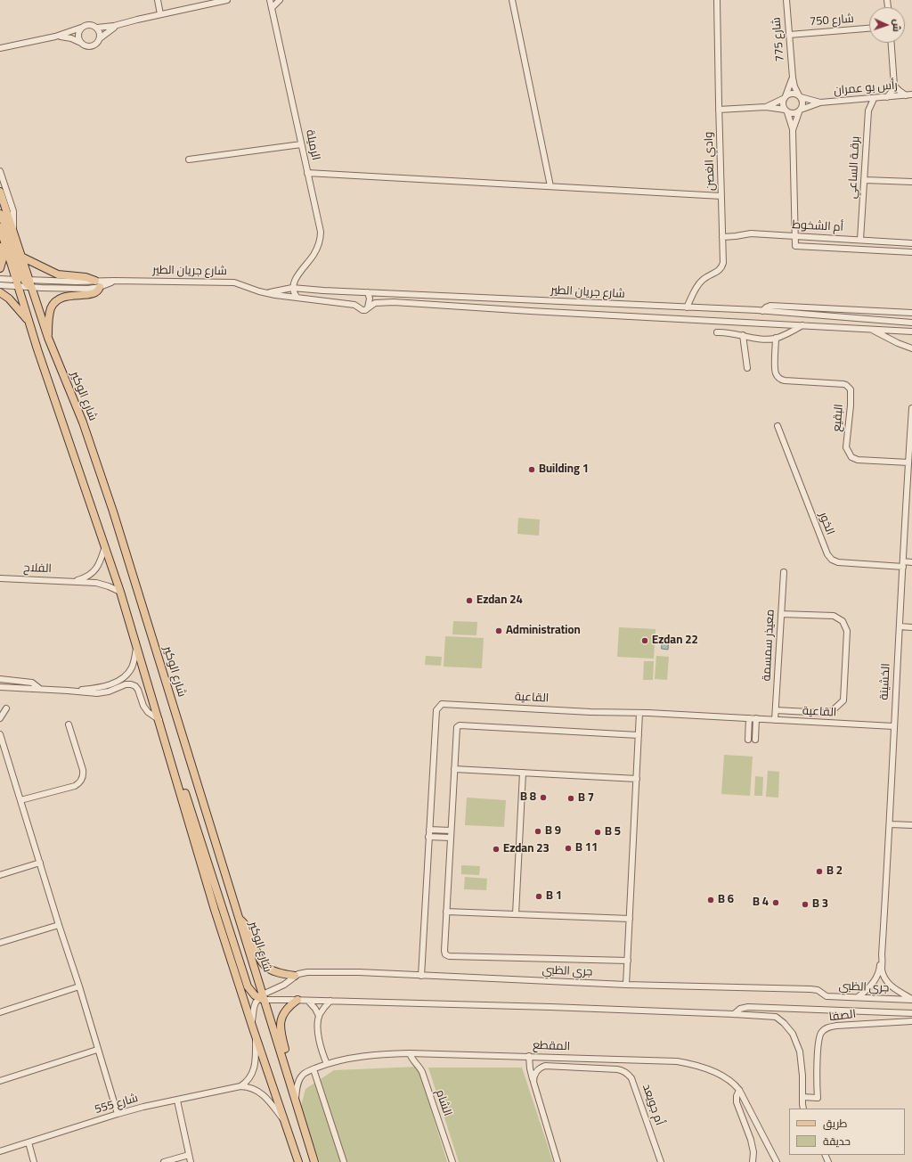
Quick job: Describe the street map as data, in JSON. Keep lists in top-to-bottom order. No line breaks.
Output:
{"streets":{"main road":["شارع الوكير"],"street":["شارع 750","شارع 775","رأس بو عمران","الرميلة","وادي الغصن","برقـة الساعي","أم الشخوط","شارع جريان الطير","البقيع","الخور","الفلاح","معيذر سمسمة","الخشينة","القاعية","جري الظبي","الصفا","المقطع","الشام","شارع 555","أم جويعد"]},"crossings":[["شارع 750","شارع 775"],["شارع 775","رأس بو عمران"],["رأس بو عمران","برقـة الساعي"],["الرميلة","شارع جريان الطير"],["وادي الغصن","أم الشخوط"],["وادي الغصن","شارع جريان الطير"],["برقـة الساعي","أم الشخوط"],["شارع جريان الطير","شارع الوكير"],["شارع الوكير","الفلاح"],["شارع الوكير","جري الظبي"],["شارع الوكير","المقطع"],["شارع الوكير","شارع 555"],["البقيع","الخشينة"],["الخور","الخشينة"],["معيذر سمسمة","القاعية"],["الخشينة","القاعية"],["القاعية","جري الظبي"],["جري الظبي","الصفا"],["المقطع","الشام"]],"places":["Building 1","Ezdan 24","Administration","Ezdan 22","B 8","B 7","B 9","B 5","B 11","Ezdan 23","B 2","B 1","B 6","B 4","B 3"],"legend":["طريق","حديقة"],"north":"right"}
